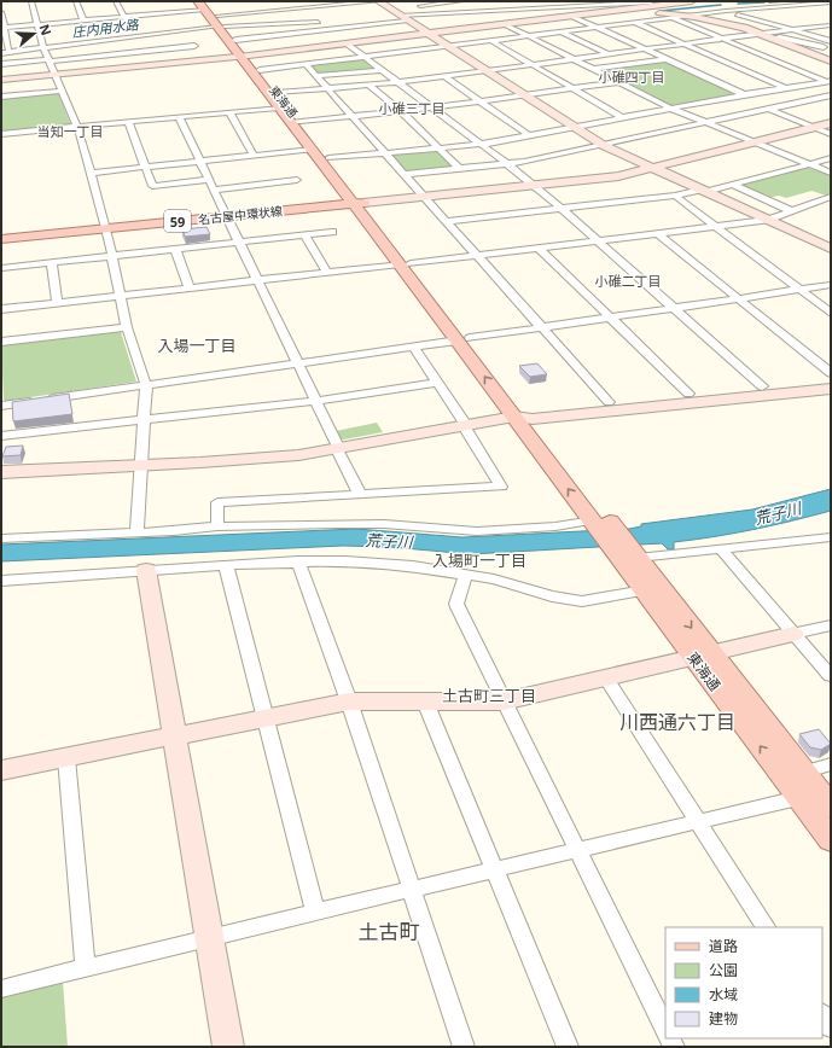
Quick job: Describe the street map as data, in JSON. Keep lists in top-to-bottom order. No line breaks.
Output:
{"streets":{"main road":["東海通","名古屋中環状線","59"]},"crossings":[["東海通","名古屋中環状線"]],"districts":["小碓四丁目","小碓三丁目","当知一丁目","小碓二丁目","入場一丁目","入場町一丁目","土古町三丁目","川西通六丁目","土古町"],"water":["庄内用水路","荒子川"],"legend":["道路","公園","水域","建物"],"north":"right"}
